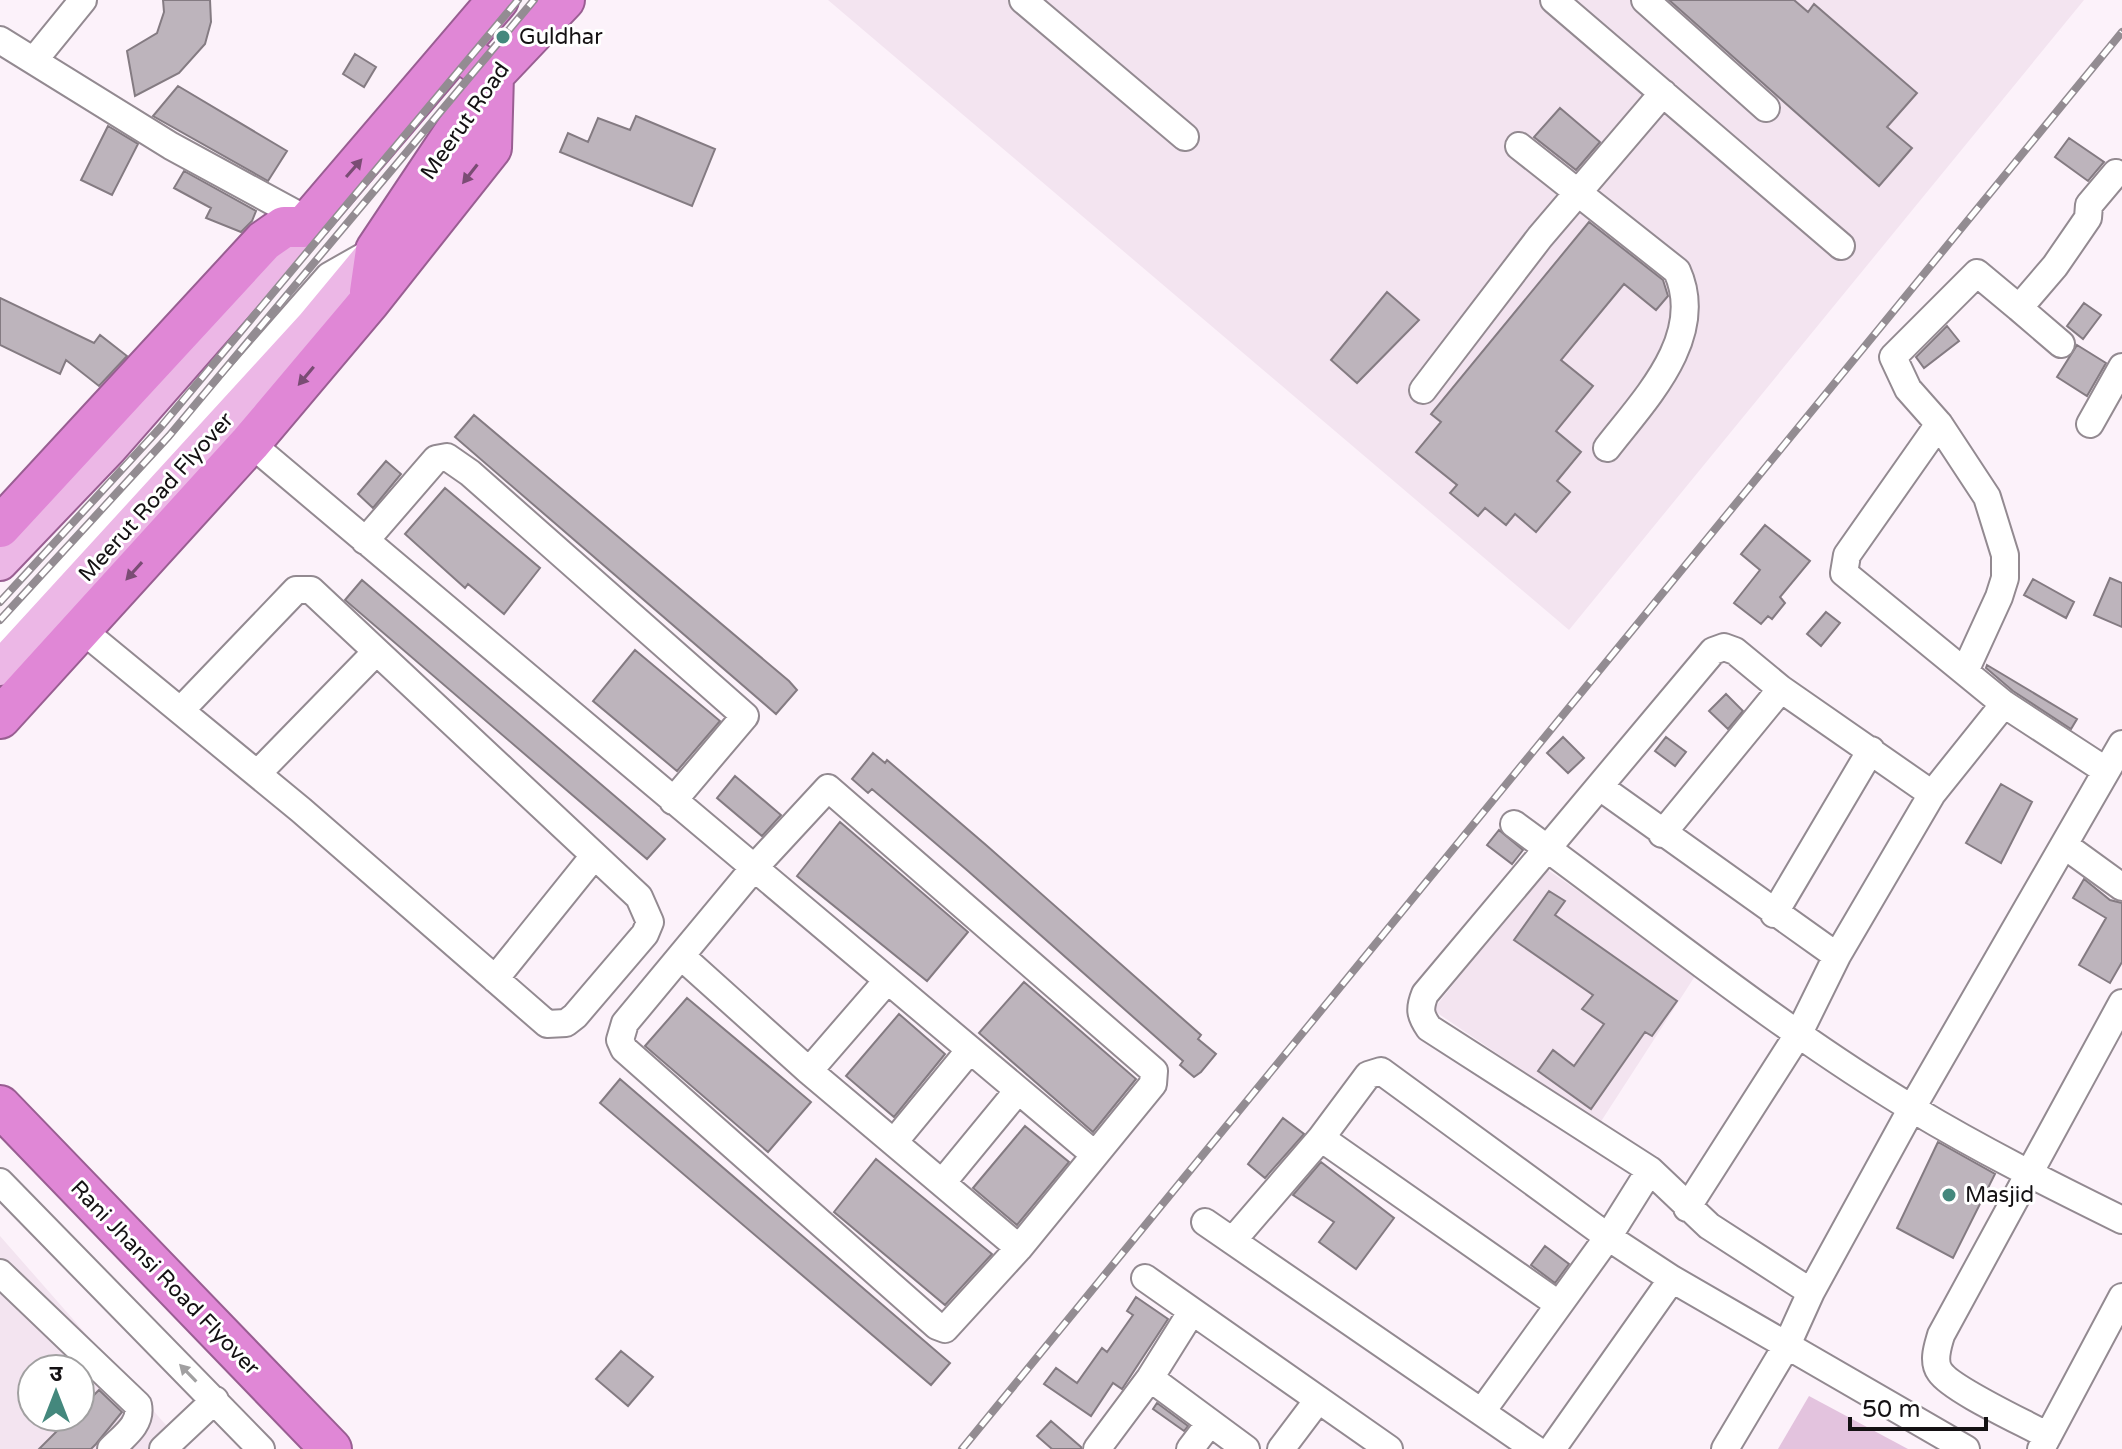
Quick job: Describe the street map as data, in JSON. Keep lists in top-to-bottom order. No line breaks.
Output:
{"streets":{"highway":["Meerut Road","Rani Jhansi Road Flyover"],"main road":["Meerut Road Flyover"]},"crossings":[["Meerut Road","Meerut Road Flyover"]],"places":["Guldhar","Masjid"],"scale_bar":"50 m","north":"top"}
